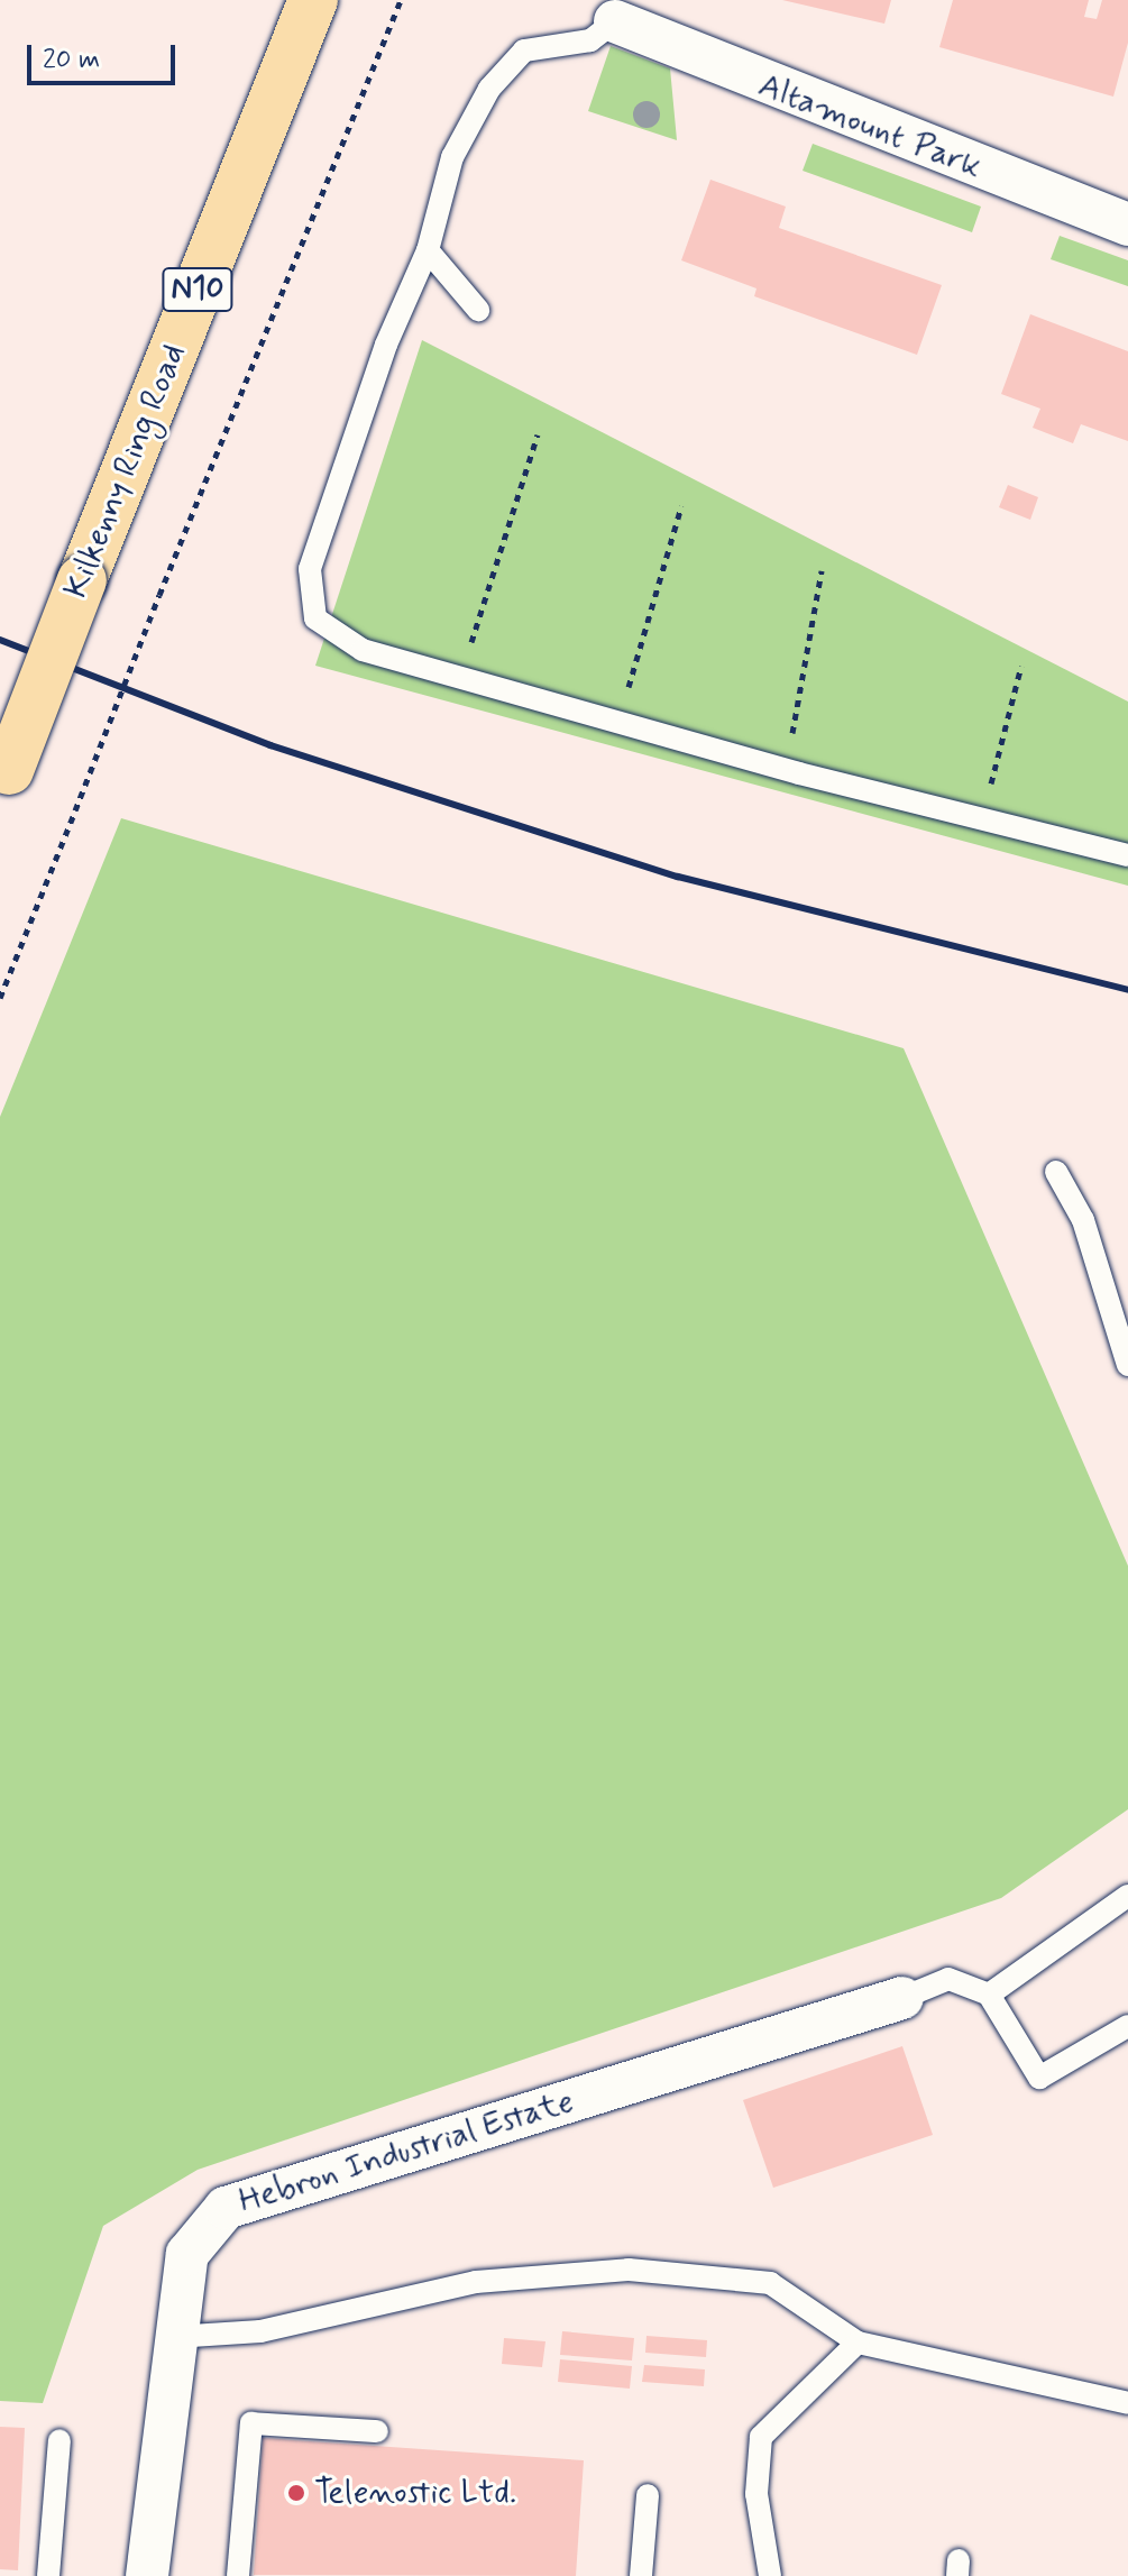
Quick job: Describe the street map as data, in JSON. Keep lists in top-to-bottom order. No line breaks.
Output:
{"streets":{"highway":["N10","Kilkenny Ring Road"],"street":["Altamount Park","Hebron Industrial Estate"]},"places":["Telenostic Ltd."],"scale_bar":"20 m"}
